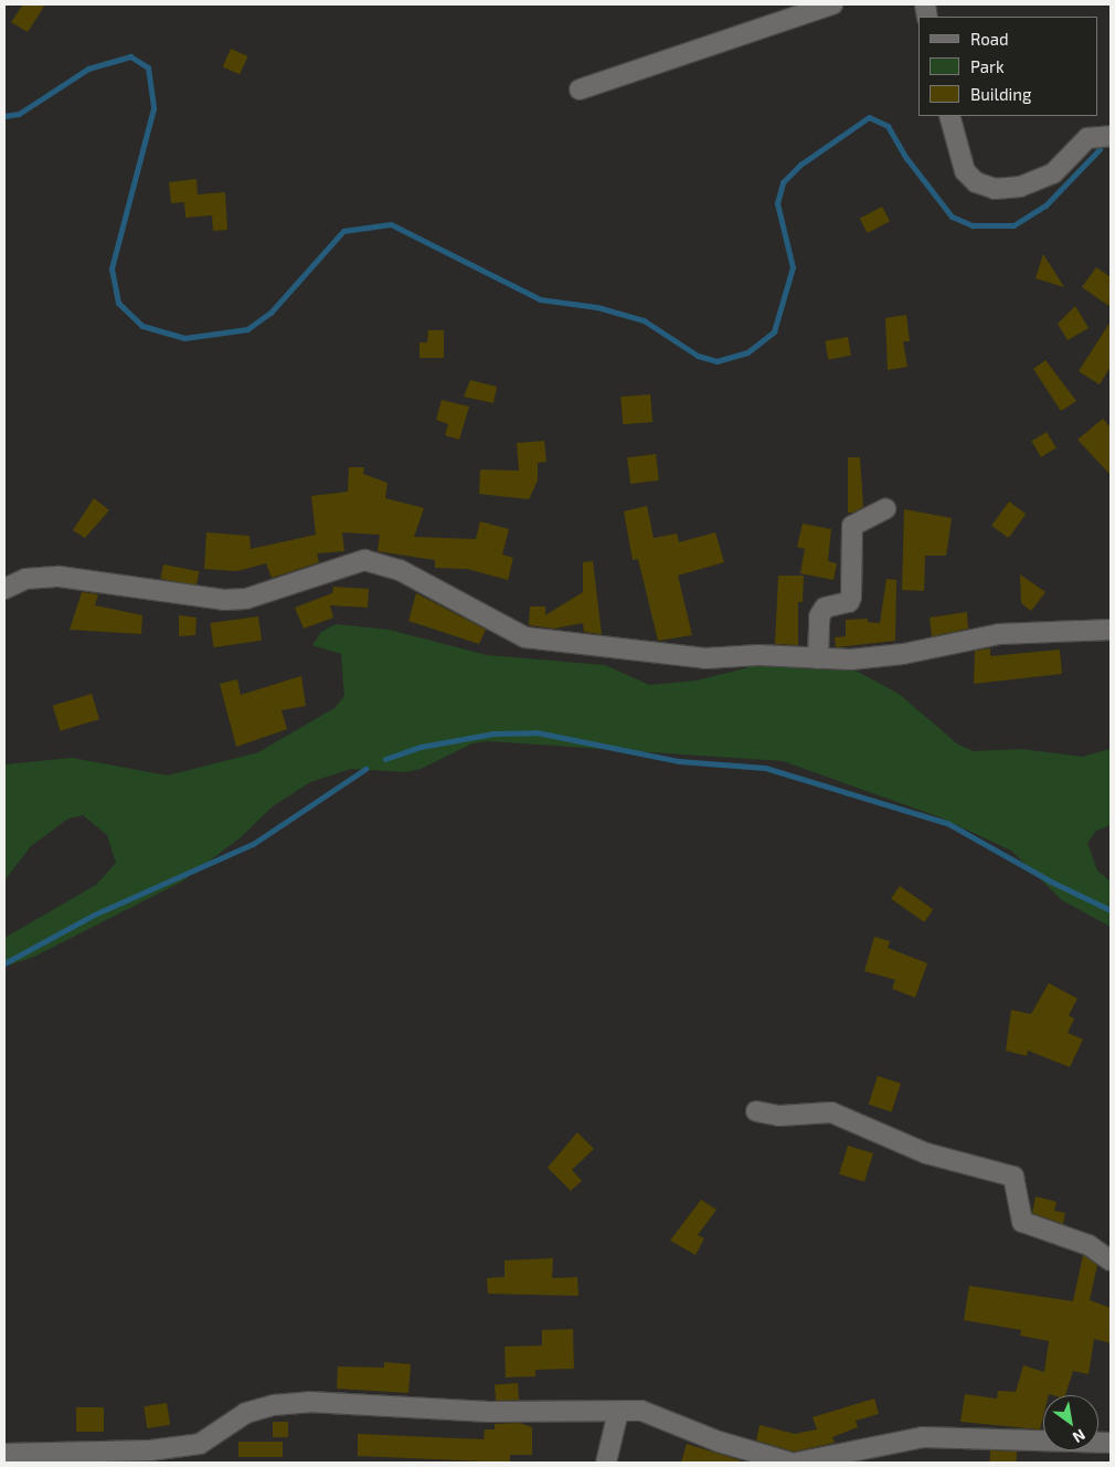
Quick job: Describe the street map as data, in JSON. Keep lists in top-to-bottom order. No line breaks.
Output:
{"legend":["Road","Park","Building"],"north":"bottom right"}
